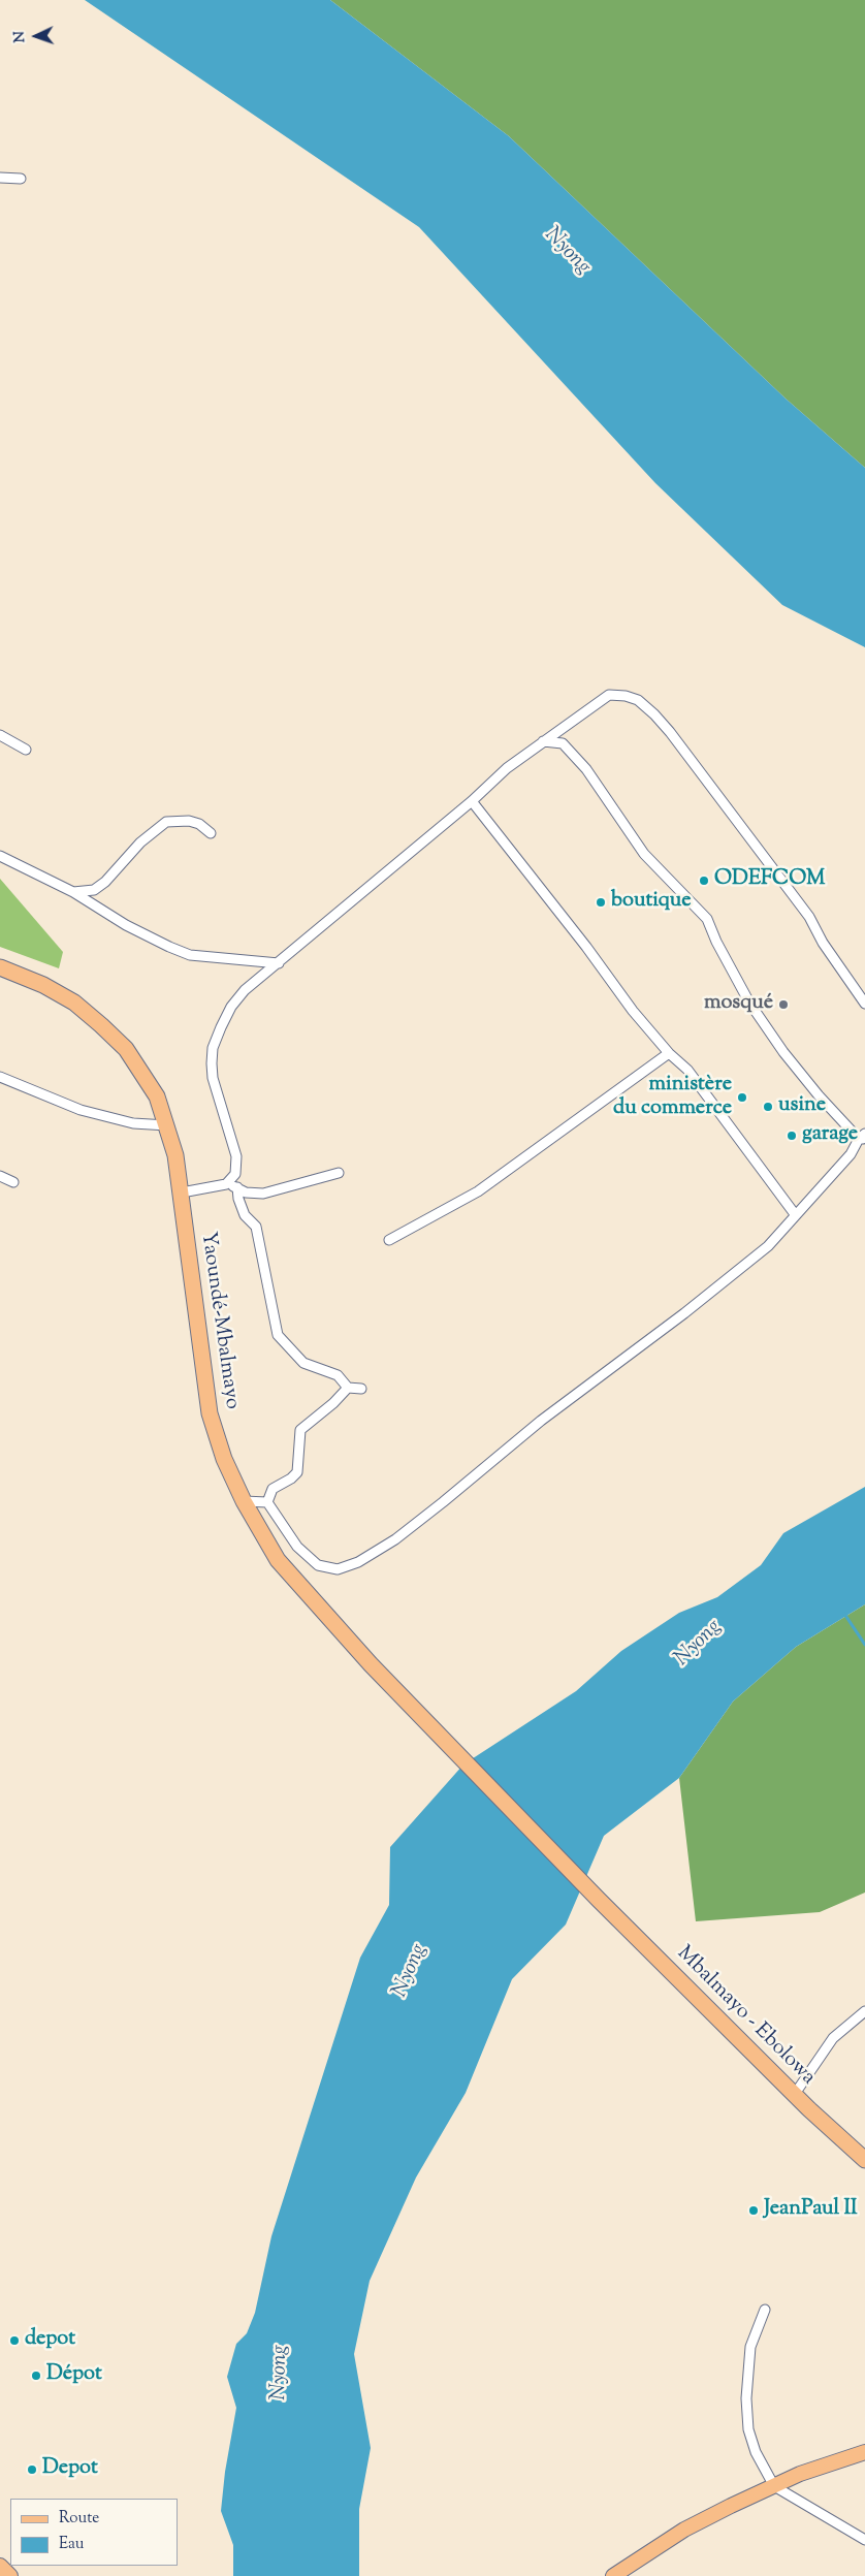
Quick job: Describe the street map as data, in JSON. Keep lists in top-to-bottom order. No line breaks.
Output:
{"streets":{"highway":["Yaoundé-Mbalmayo","Mbalmayo - Ebolowa"]},"crossings":[["Yaoundé-Mbalmayo","Mbalmayo - Ebolowa"]],"water":["Nyong"],"places":["ODEFCOM","boutique","mosqué","ministère du commerce","usine","garage","JeanPaul II","depot","Dépot","Depot"],"legend":["Route","Eau"],"north":"left"}
